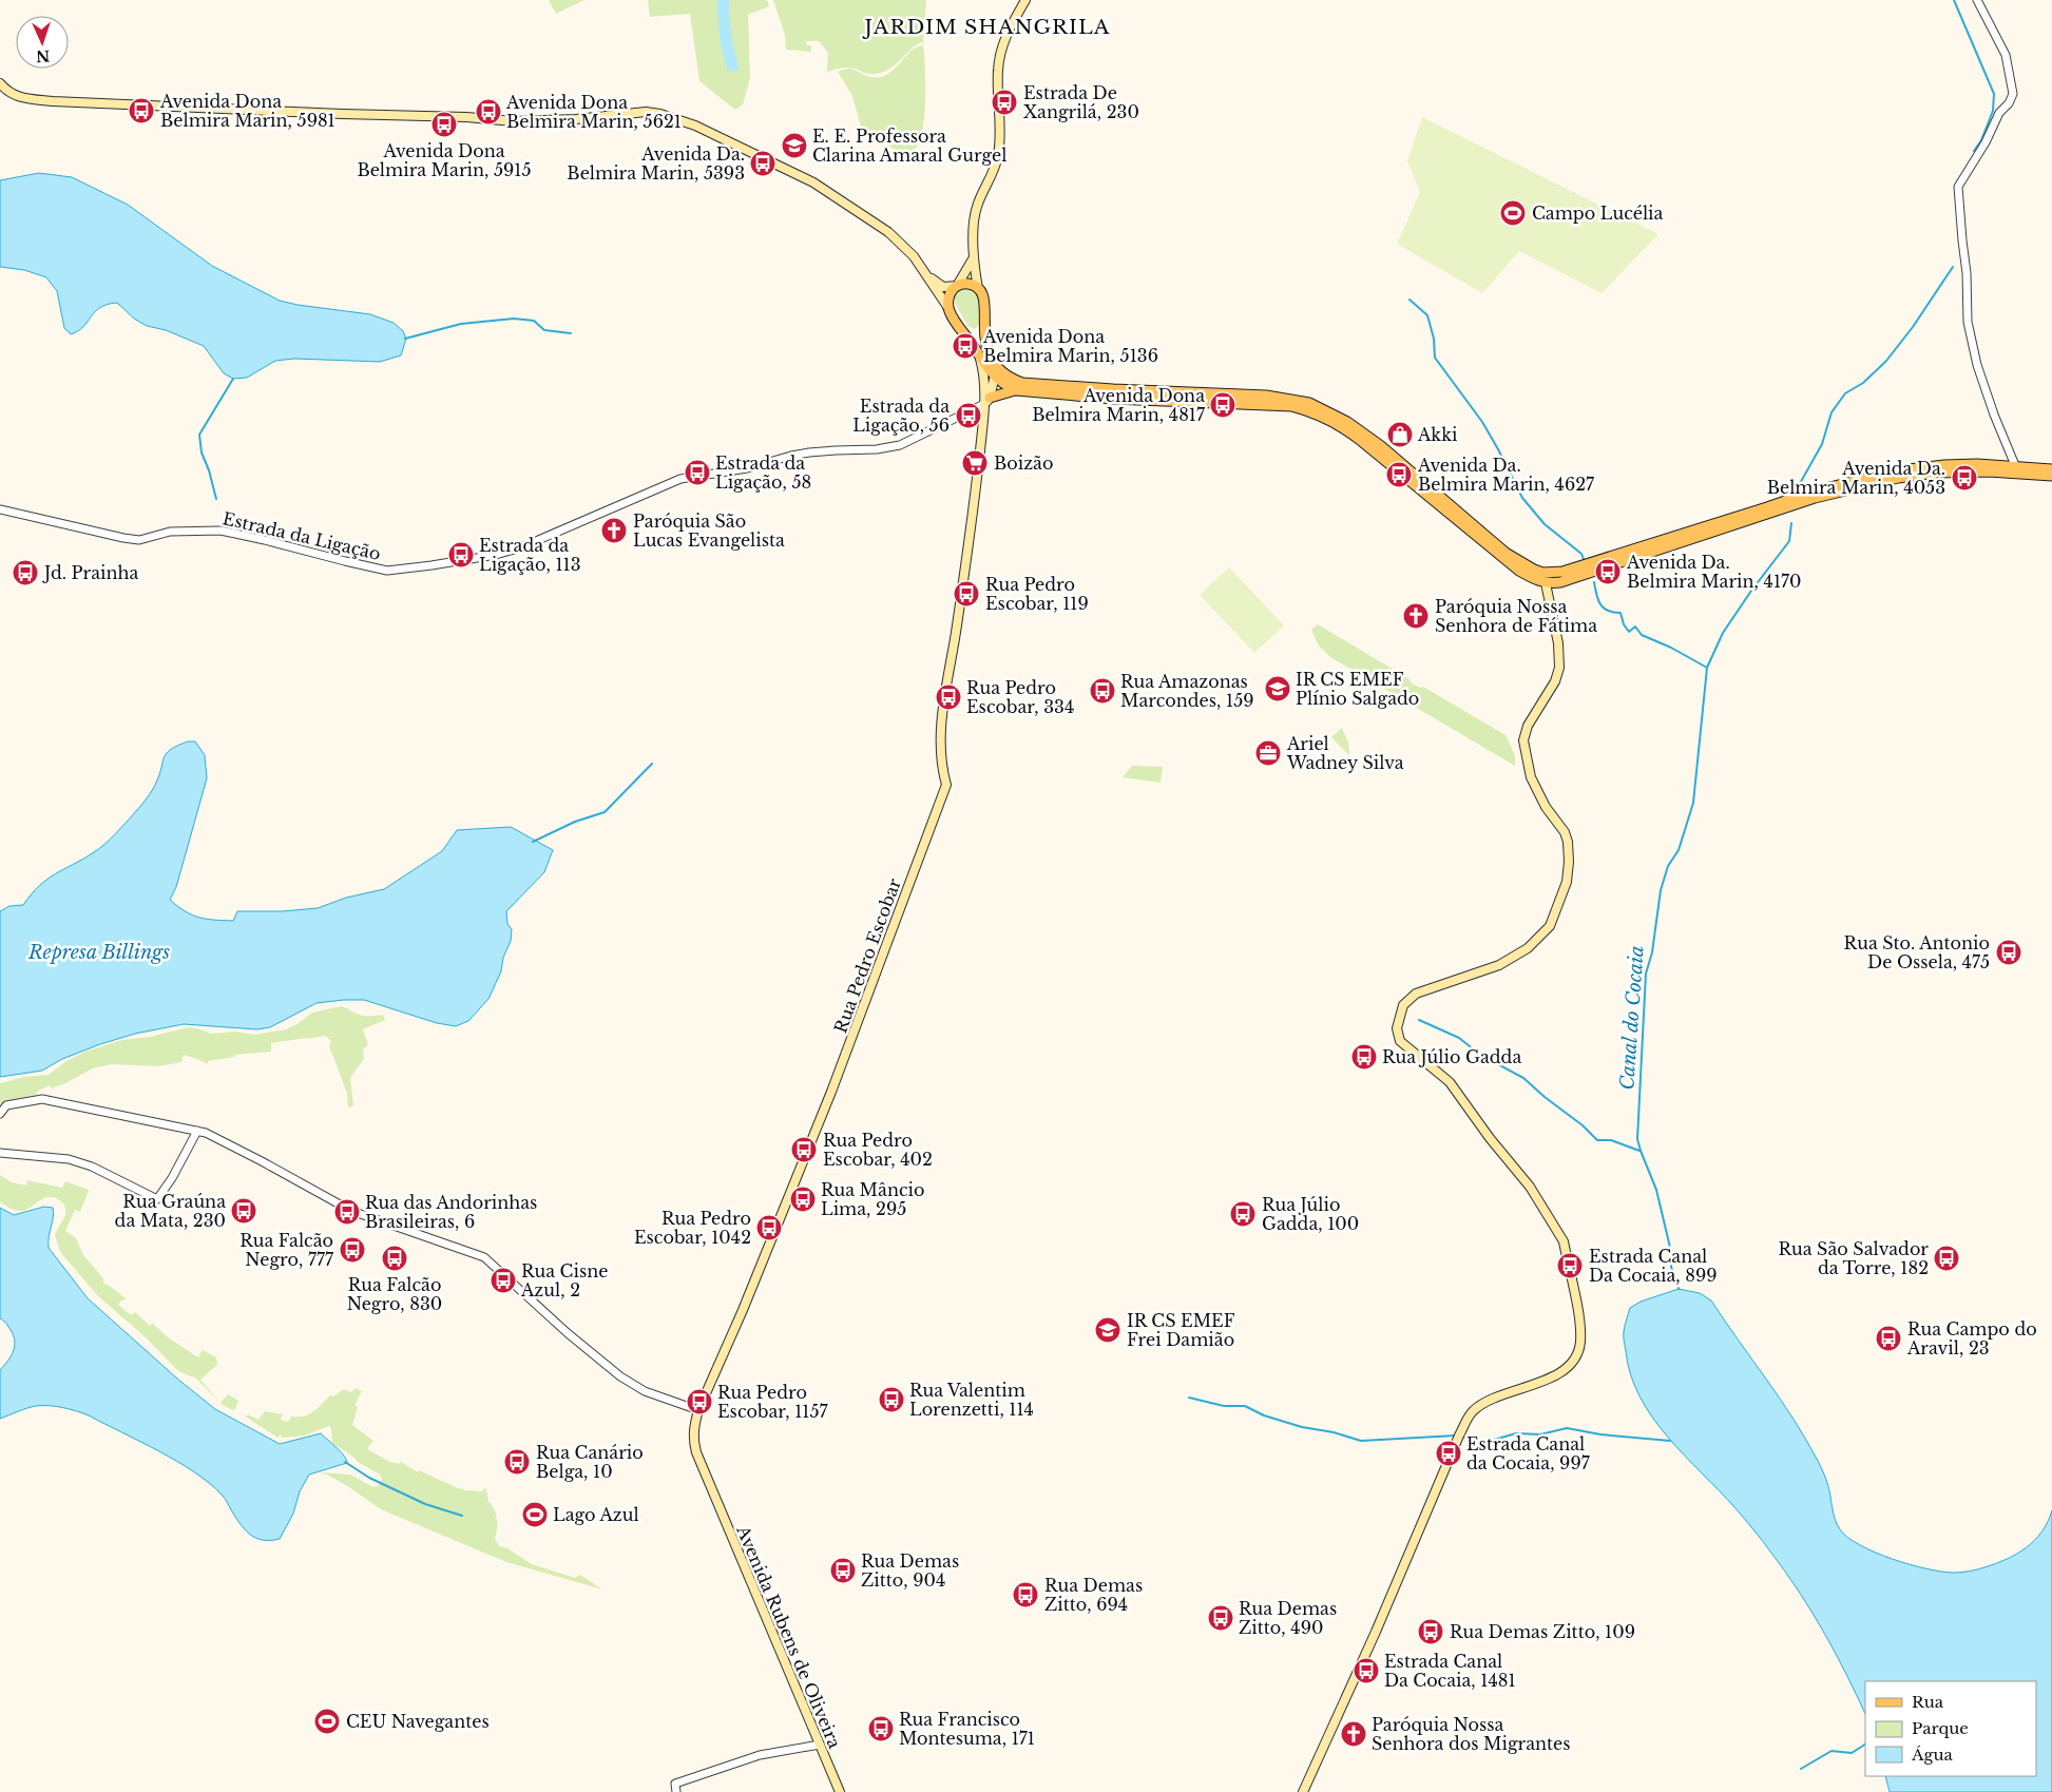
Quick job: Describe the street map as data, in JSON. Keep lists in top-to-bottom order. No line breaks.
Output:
{"streets":{"main road":["Rua Pedro Escobar","Avenida Rubens de Oliveira"],"street":["Estrada da Ligação"]},"crossings":[["Estrada da Ligação","Rua Pedro Escobar"],["Rua Pedro Escobar","Avenida Rubens de Oliveira"]],"districts":["JARDIM SHANGRILA"],"water":["Represa Billings","Canal do Cocaia"],"places":{"bus stop":["Estrada De Xangrilá, 230","Avenida Dona Belmira Marin, 5981","Avenida Dona Belmira Marin, 5621","Avenida Dona Belmira Marin, 5915","Avenida Da. Belmira Marin, 5393","Avenida Dona Belmira Marin, 5136","Avenida Dona Belmira Marin, 4817","Estrada da Ligação, 56","Estrada da Ligação, 58","Avenida Da. Belmira Marin, 4627","Avenida Da. Belmira Marin, 4053","Estrada da Ligação, 113","Avenida Da. Belmira Marin, 4170","Jd. Prainha","Rua Pedro Escobar, 119","Rua Amazonas Marcondes, 159","Rua Pedro Escobar, 334","Rua Sto. Antonio De Ossela, 475","Rua Júlio Gadda","Rua Pedro Escobar, 402","Rua Mâncio Lima, 295","Rua Graúna da Mata, 230","Rua das Andorinhas Brasileiras, 6","Rua Júlio Gadda, 100","Rua Pedro Escobar, 1042","Rua Falcão Negro, 777","Rua Falcão Negro, 830","Rua São Salvador da Torre, 182","Estrada Canal Da Cocaia, 899","Rua Cisne Azul, 2","Rua Campo do Aravil, 23","Rua Valentim Lorenzetti, 114","Rua Pedro Escobar, 1157","Estrada Canal da Cocaia, 997","Rua Canário Belga, 10","Rua Demas Zitto, 904","Rua Demas Zitto, 694","Rua Demas Zitto, 490","Rua Demas Zitto, 109","Estrada Canal Da Cocaia, 1481","Rua Francisco Montesuma, 171"],"school or university":["E. E. Professora Clarina Amaral Gurgel","IR CS EMEF Plínio Salgado","IR CS EMEF Frei Damião"],"sports":["Campo Lucélia","Lago Azul","CEU Navegantes"],"shop":["Akki"],"supermarket":["Boizão"],"church":["Paróquia São Lucas Evangelista","Paróquia Nossa Senhora de Fátima","Paróquia Nossa Senhora dos Migrantes"],"office":["Ariel Wadney Silva"]},"legend":["Rua","Parque","Água"],"north":"bottom"}
